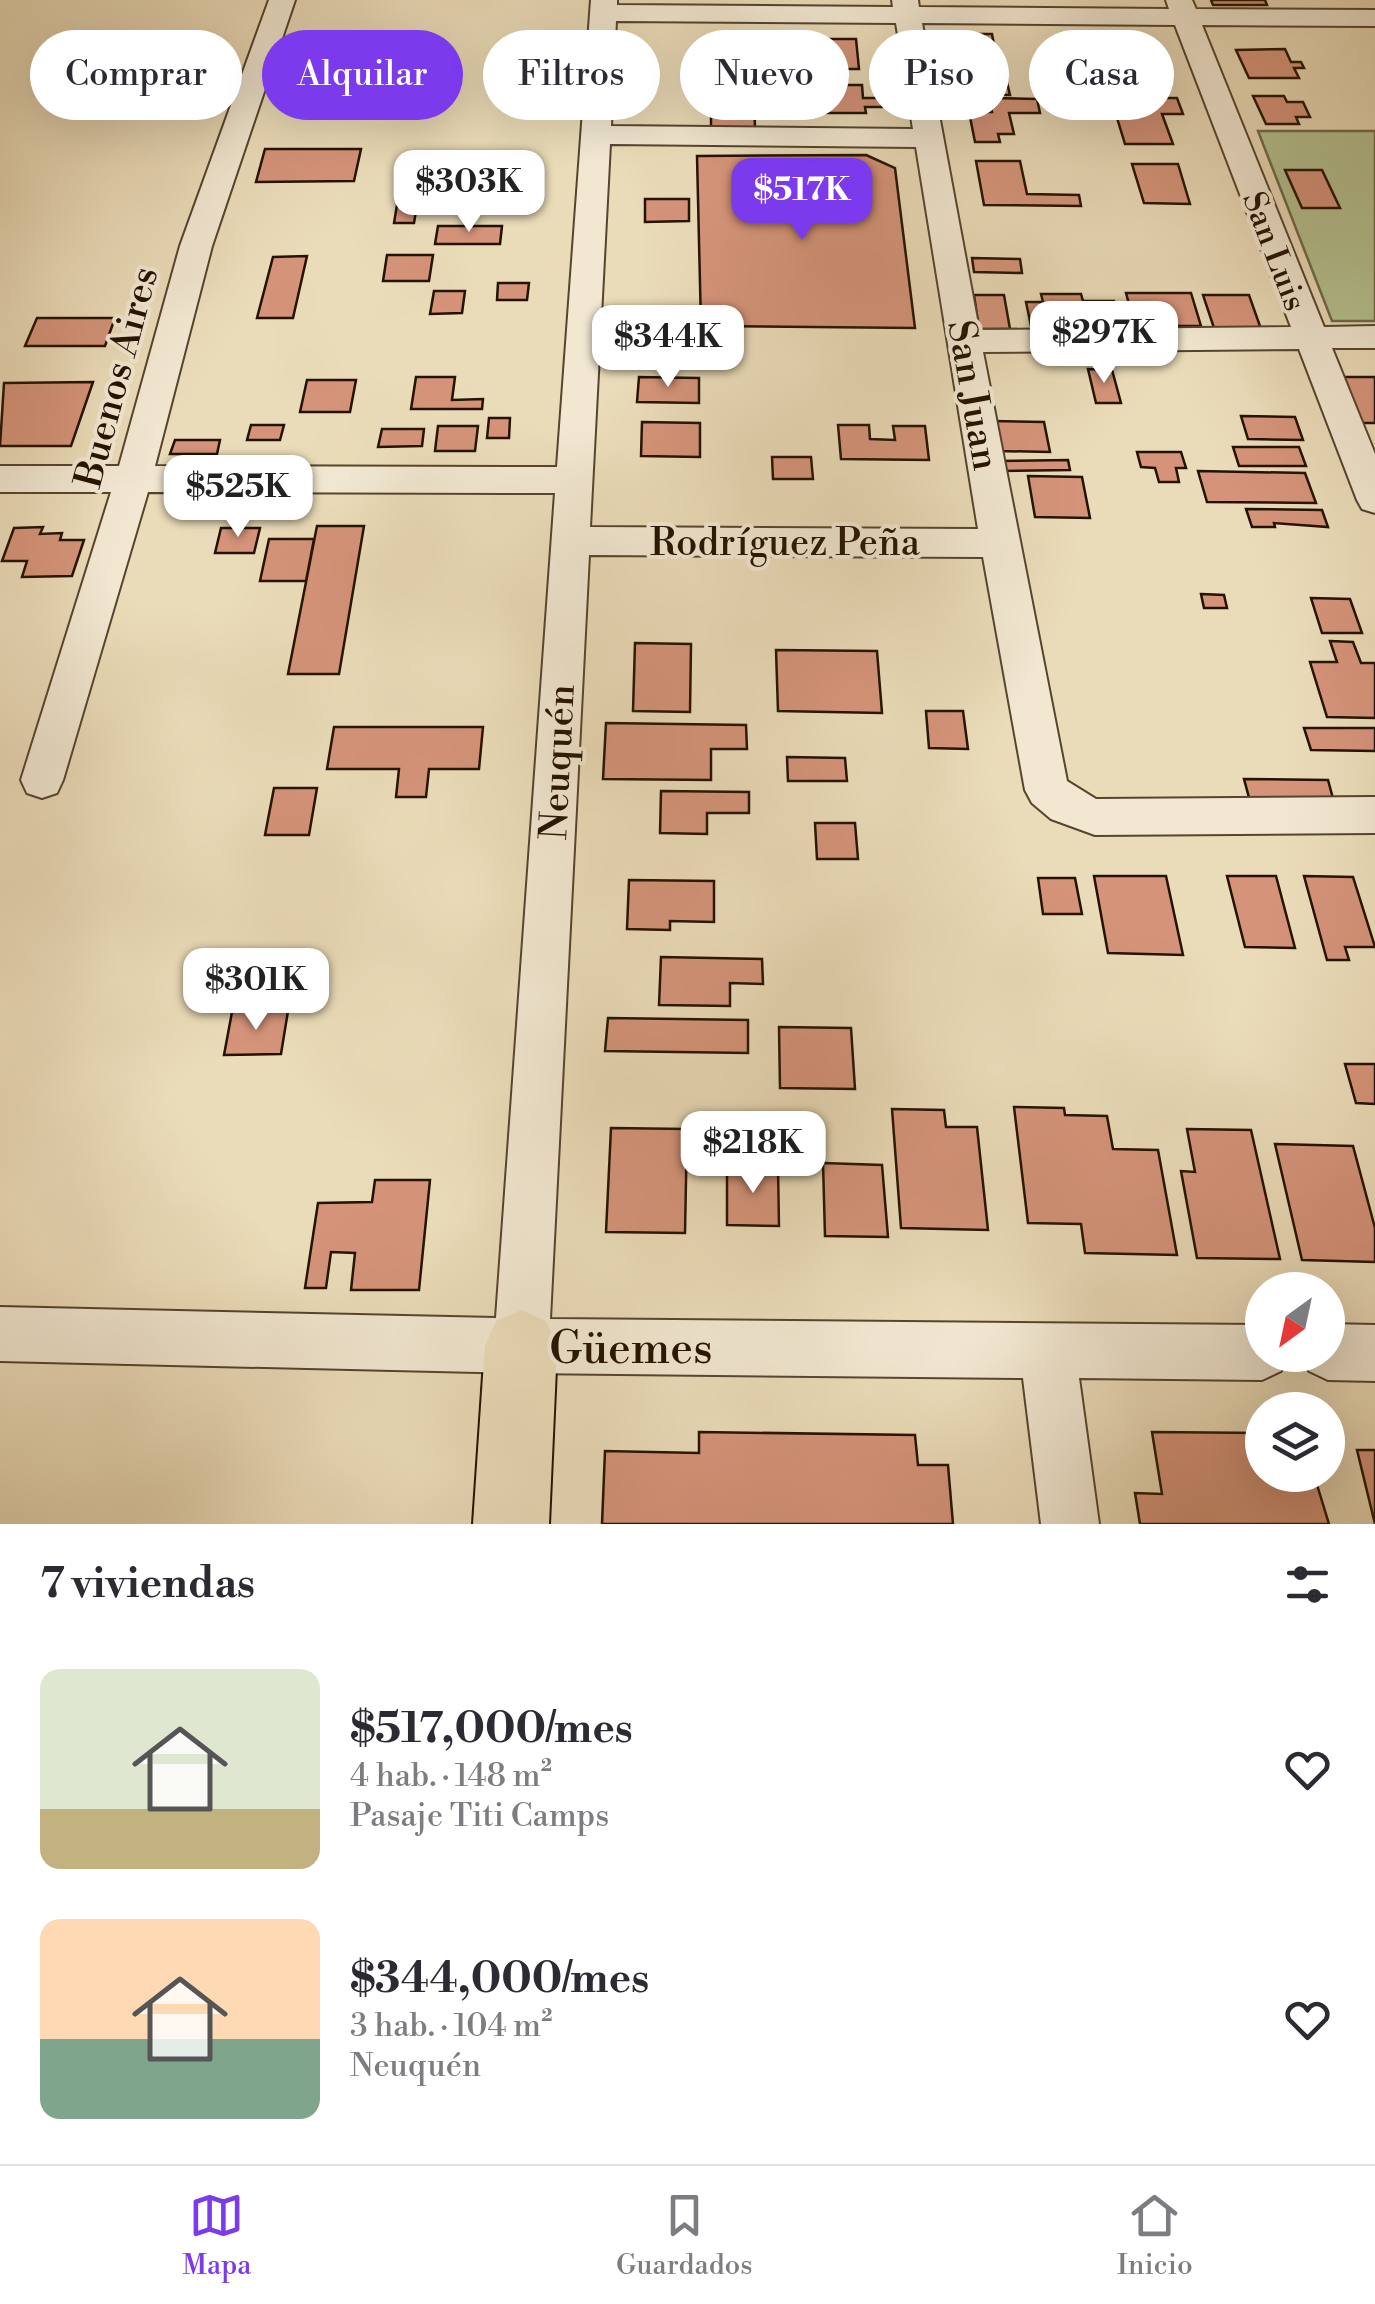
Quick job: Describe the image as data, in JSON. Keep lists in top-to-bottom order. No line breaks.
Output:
{"streets":{"main road":["Neuquén"],"street":["San Luis","Buenos Aires","San Juan","Rodríguez Peña","Güemes"]},"crossings":[["San Juan","Rodríguez Peña"],["Rodríguez Peña","Neuquén"],["Neuquén","Güemes"]],"north":"bottom left","page":{"chip":["Comprar","Alquilar","Filtros","Nuevo","Piso","Casa"],"price":["$303K","$517K","$297K","$344K","$525K","$301K","$218K"],"heading":"7 viviendas","list":[{"name":"$517,000/mes","note":"4 hab. · 148 m² · Pasaje Titi Camps"},{"name":"$344,000/mes","note":"3 hab. · 104 m² · Neuquén"}],"tabs":["Mapa","Guardados","Inicio"]}}
